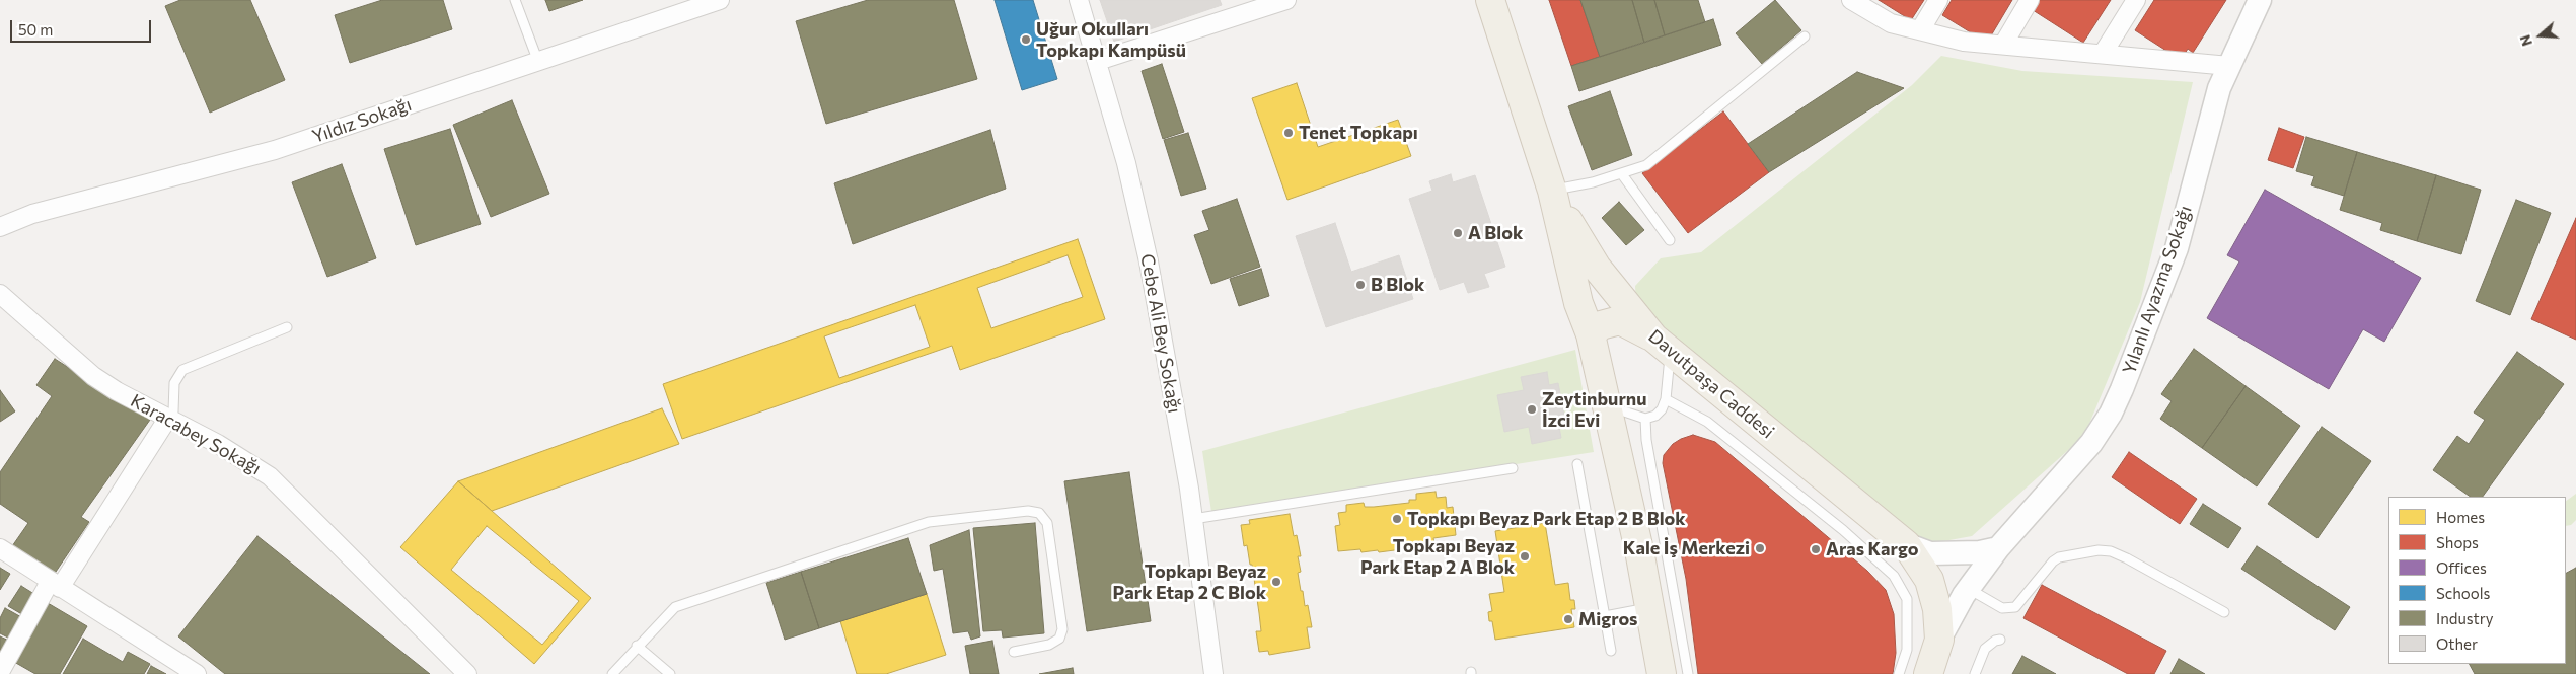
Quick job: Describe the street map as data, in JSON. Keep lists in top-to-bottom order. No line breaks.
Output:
{"streets":{"main road":["Davutpaşa Caddesi"],"street":["Yıldız Sokağı","Yılanlı Ayazma Sokağı","Cebe Ali Bey Sokağı","Karacabey Sokağı"]},"crossings":[["Yılanlı Ayazma Sokağı","Davutpaşa Caddesi"]],"places":["Uğur Okulları Topkapı Kampüsü","Tenet Topkapı","A Blok","B Blok","Zeytinburnu İzci Evi","Topkapı Beyaz Park Etap 2 B Blok","Kale İş Merkezi","Aras Kargo","Topkapı Beyaz Park Etap 2 A Blok","Topkapı Beyaz Park Etap 2 C Blok","Migros"],"legend":["Homes","Shops","Offices","Schools","Industry","Other"],"scale_bar":"50 m","north":"left"}
